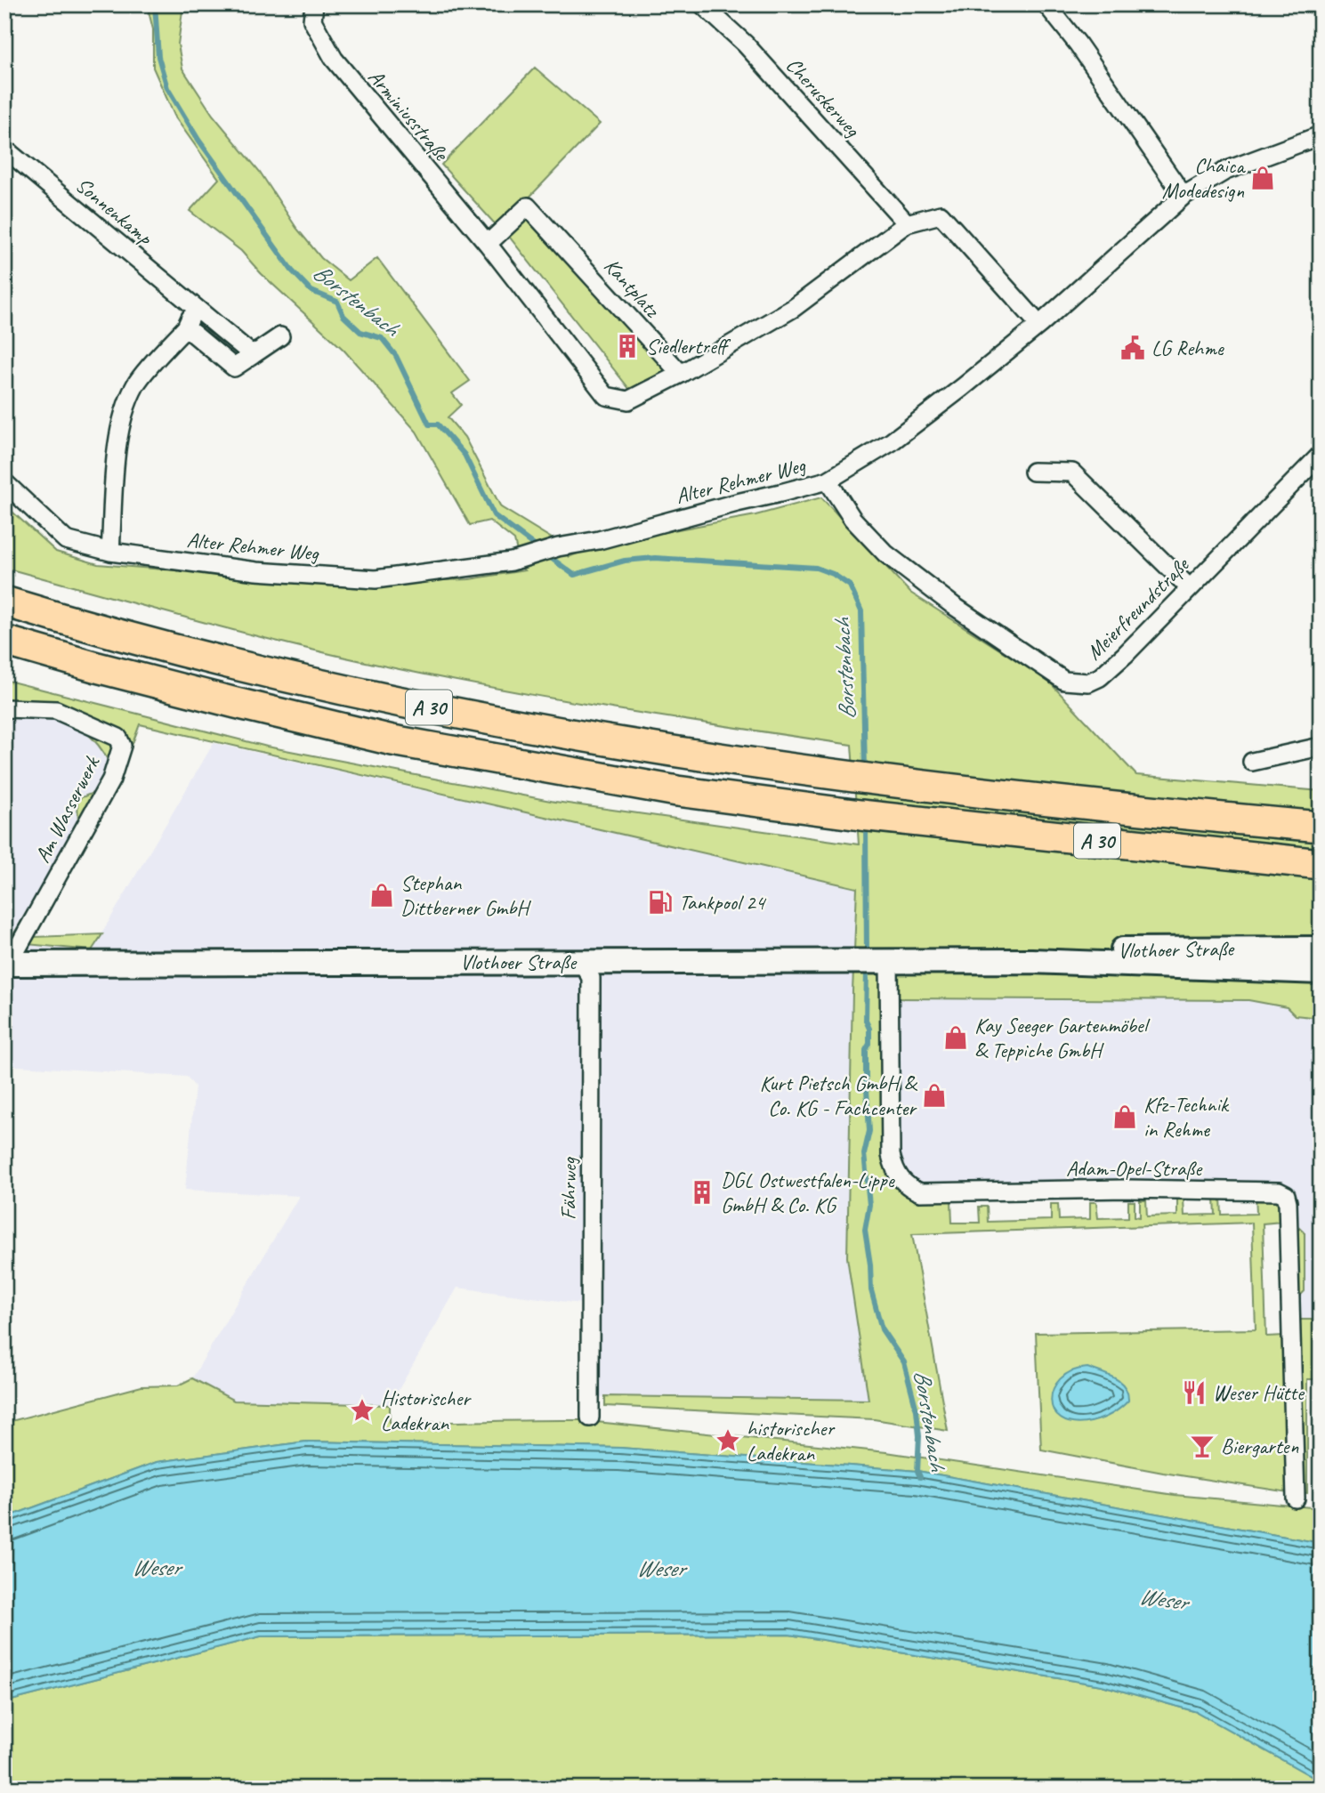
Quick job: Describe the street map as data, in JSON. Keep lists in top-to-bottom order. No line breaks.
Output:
{"streets":{"highway":["A 30"],"main road":["Vlothoer Straße"],"street":["Cheruskerweg","Arminiusstraße","Sonnenkamp","Kantplatz","Alter Rehmer Weg","Meierfreundstraße","Am Wasserwerk","Adam-Opel-Straße","Fährweg"]},"crossings":[["Arminiusstraße","Kantplatz"],["Alter Rehmer Weg","Meierfreundstraße"],["Am Wasserwerk","Vlothoer Straße"],["Vlothoer Straße","Adam-Opel-Straße"],["Vlothoer Straße","Fährweg"]],"water":["Borstenbach","Weser"],"places":{"shop":["Chaica Modedesign","Stephan Dittberner GmbH","Kay Seeger Gartenmöbel & Teppiche GmbH","Kurt Pietsch GmbH & Co. KG - Fachcenter","Kfz-Technik in Rehme"],"building":["Siedlertreff","DGL Ostwestfalen-Lippe GmbH & Co. KG"],"public building":["LG Rehme"],"fuel station":["Tankpool 24"],"restaurant":["Weser Hütte"],"place":["Historischer Ladekran","historischer Ladekran"],"bar":["Biergarten"]}}
